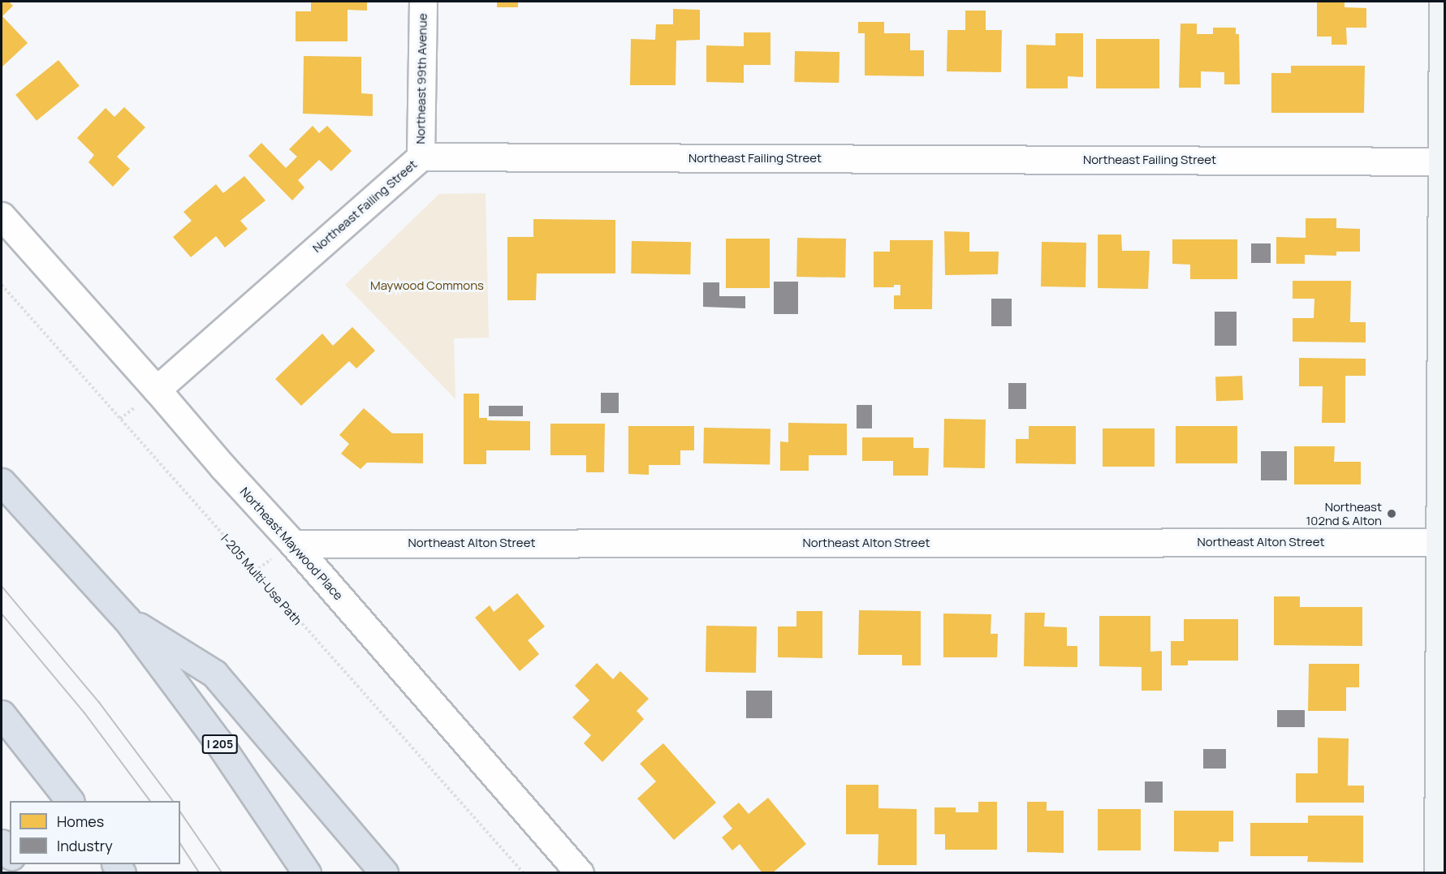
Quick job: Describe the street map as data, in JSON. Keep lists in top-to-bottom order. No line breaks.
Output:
{"streets":{"highway":["I 205"],"street":["Northeast 99th Avenue","Northeast Failing Street","Northeast Alton Street","Northeast Maywood Place"],"path":["I-205 Multi-Use Path"]},"crossings":[["Northeast 99th Avenue","Northeast Failing Street"],["Northeast Failing Street","Northeast Maywood Place"],["Northeast Alton Street","Northeast Maywood Place"]],"parks":["Maywood Commons"],"places":["Northeast 102nd & Alton"],"legend":["Homes","Industry"]}
